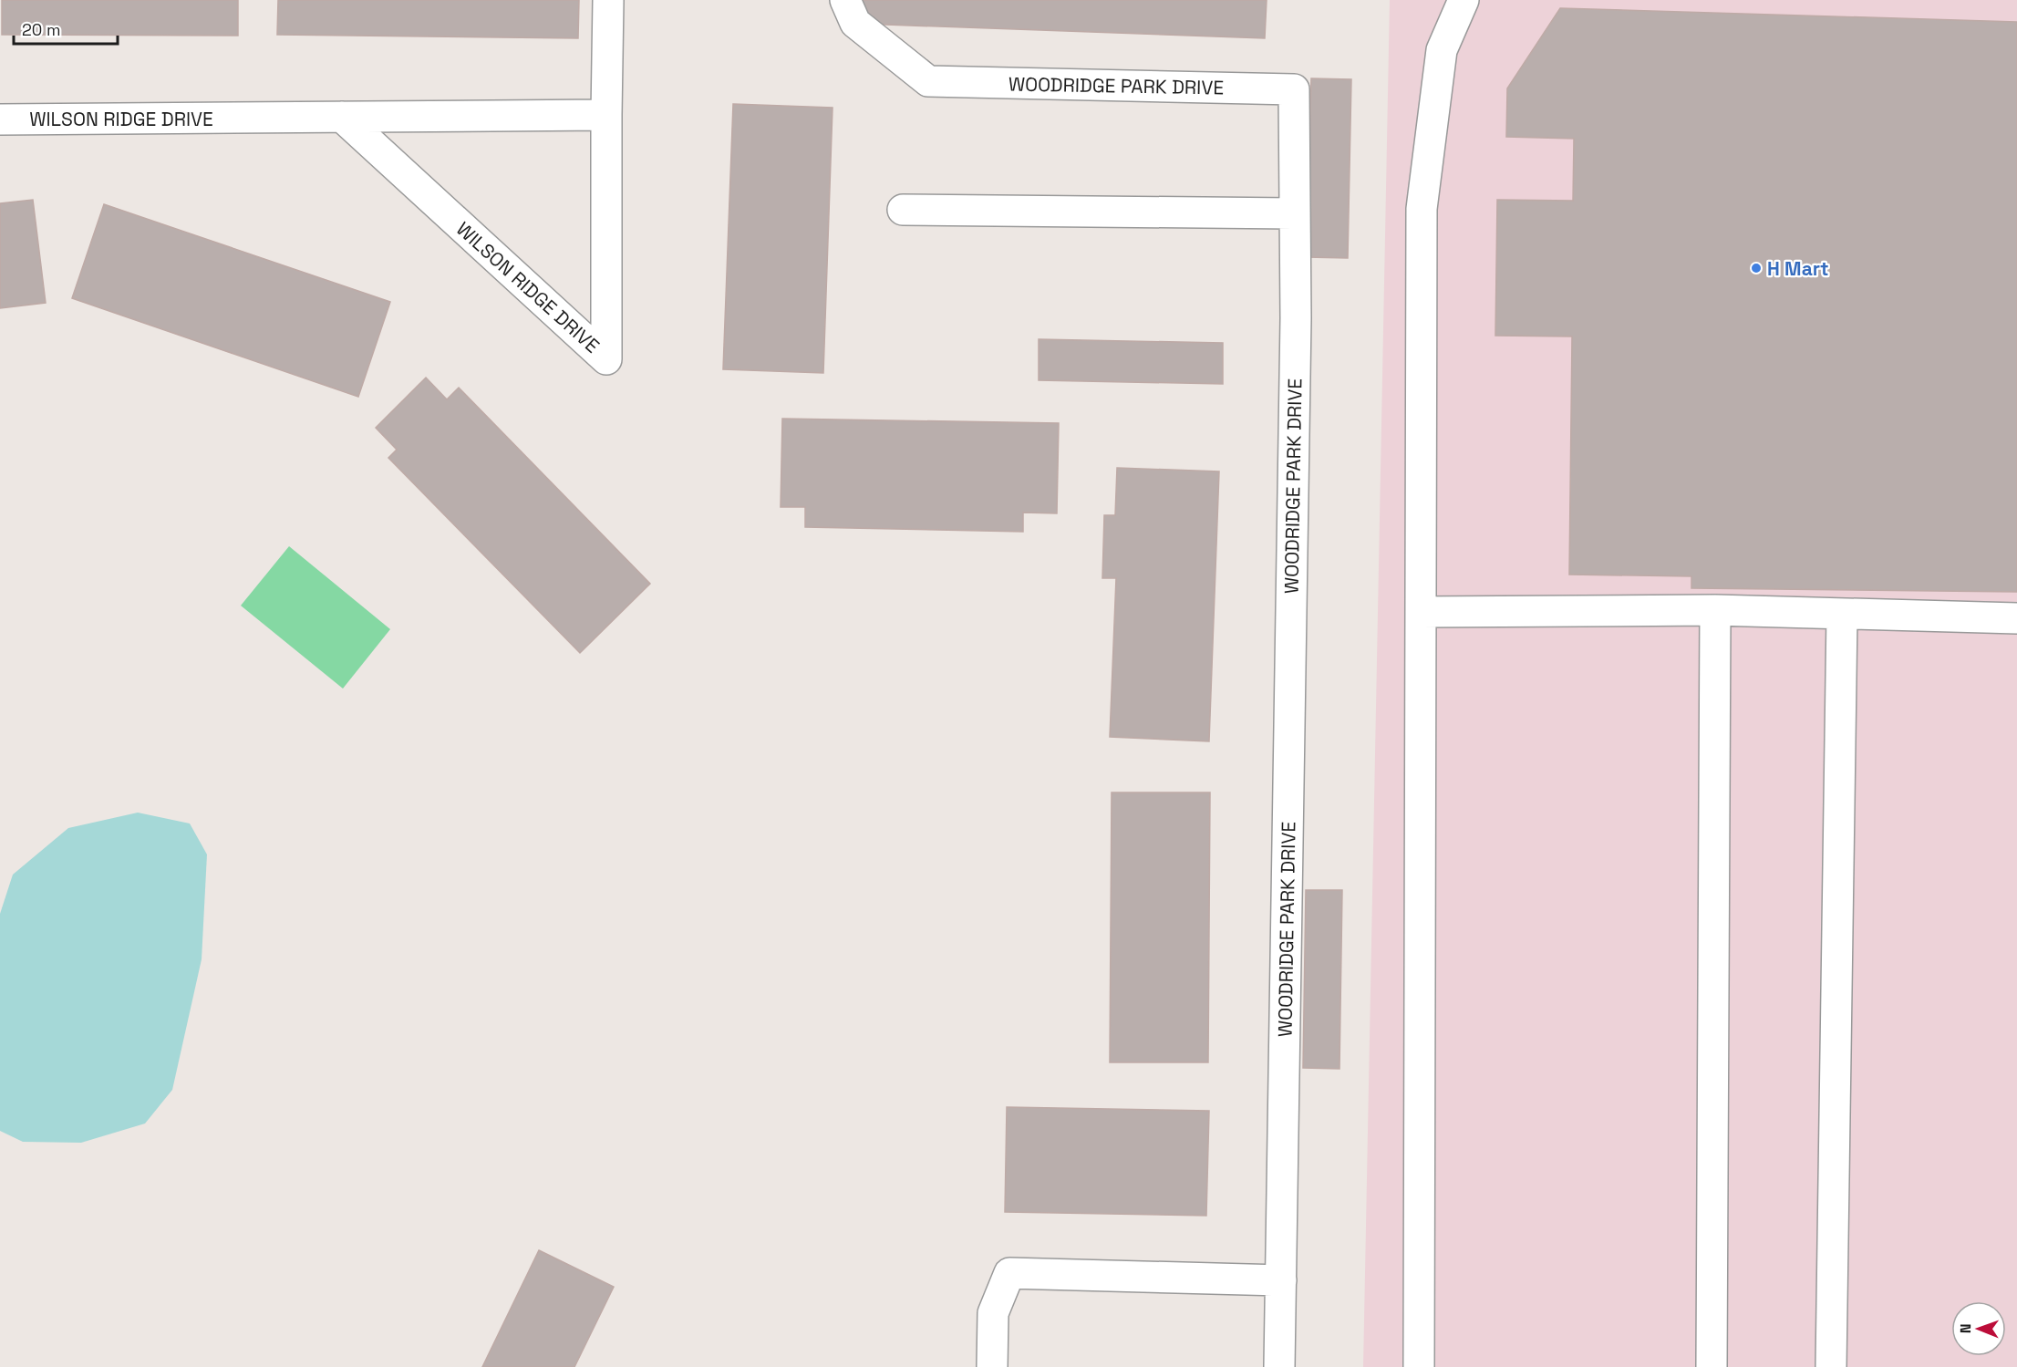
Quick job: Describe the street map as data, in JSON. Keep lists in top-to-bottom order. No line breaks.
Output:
{"streets":{"street":["WOODRIDGE PARK DRIVE","WILSON RIDGE DRIVE"]},"places":["H Mart"],"scale_bar":"20 m","north":"left"}
